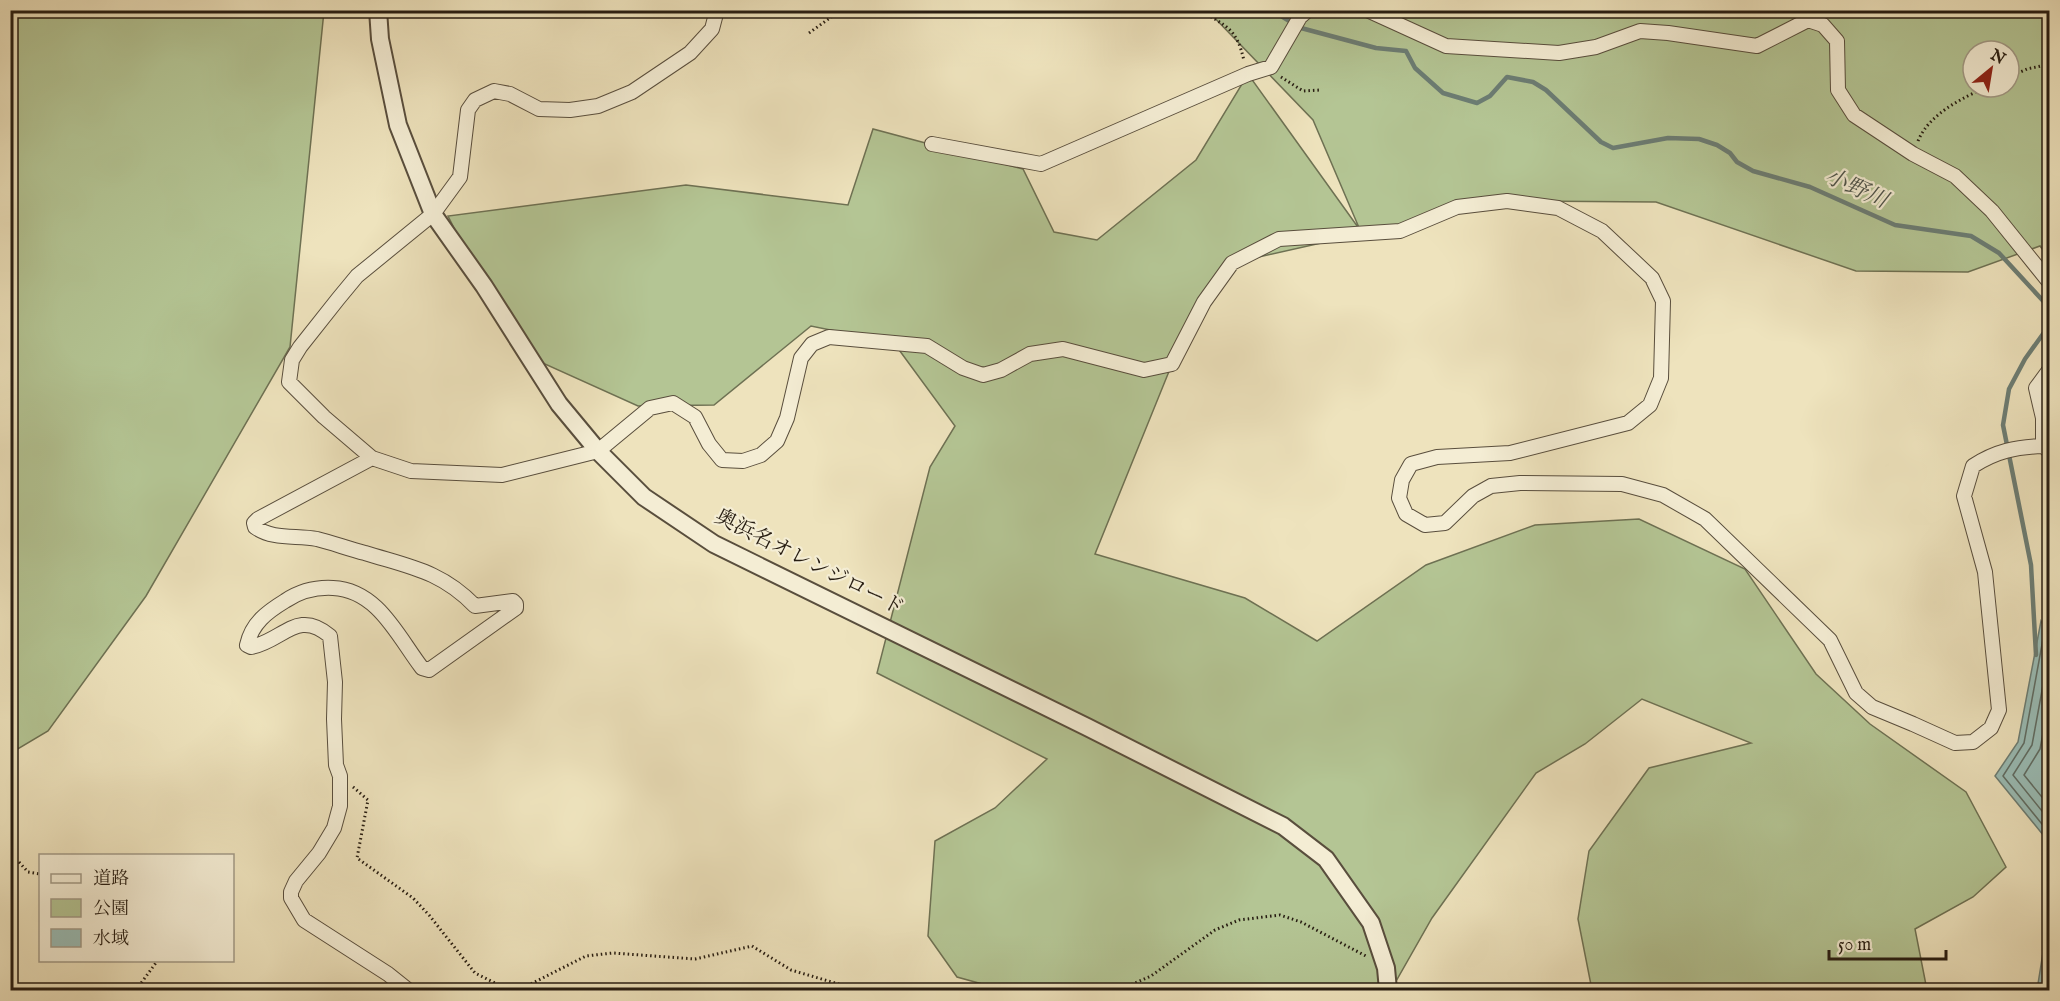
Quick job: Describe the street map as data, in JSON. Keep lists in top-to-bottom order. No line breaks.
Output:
{"streets":{"street":["奥浜名オレンジロード"]},"water":["小野川"],"legend":["道路","公園","水域"],"scale_bar":"50 m","north":"top right"}
